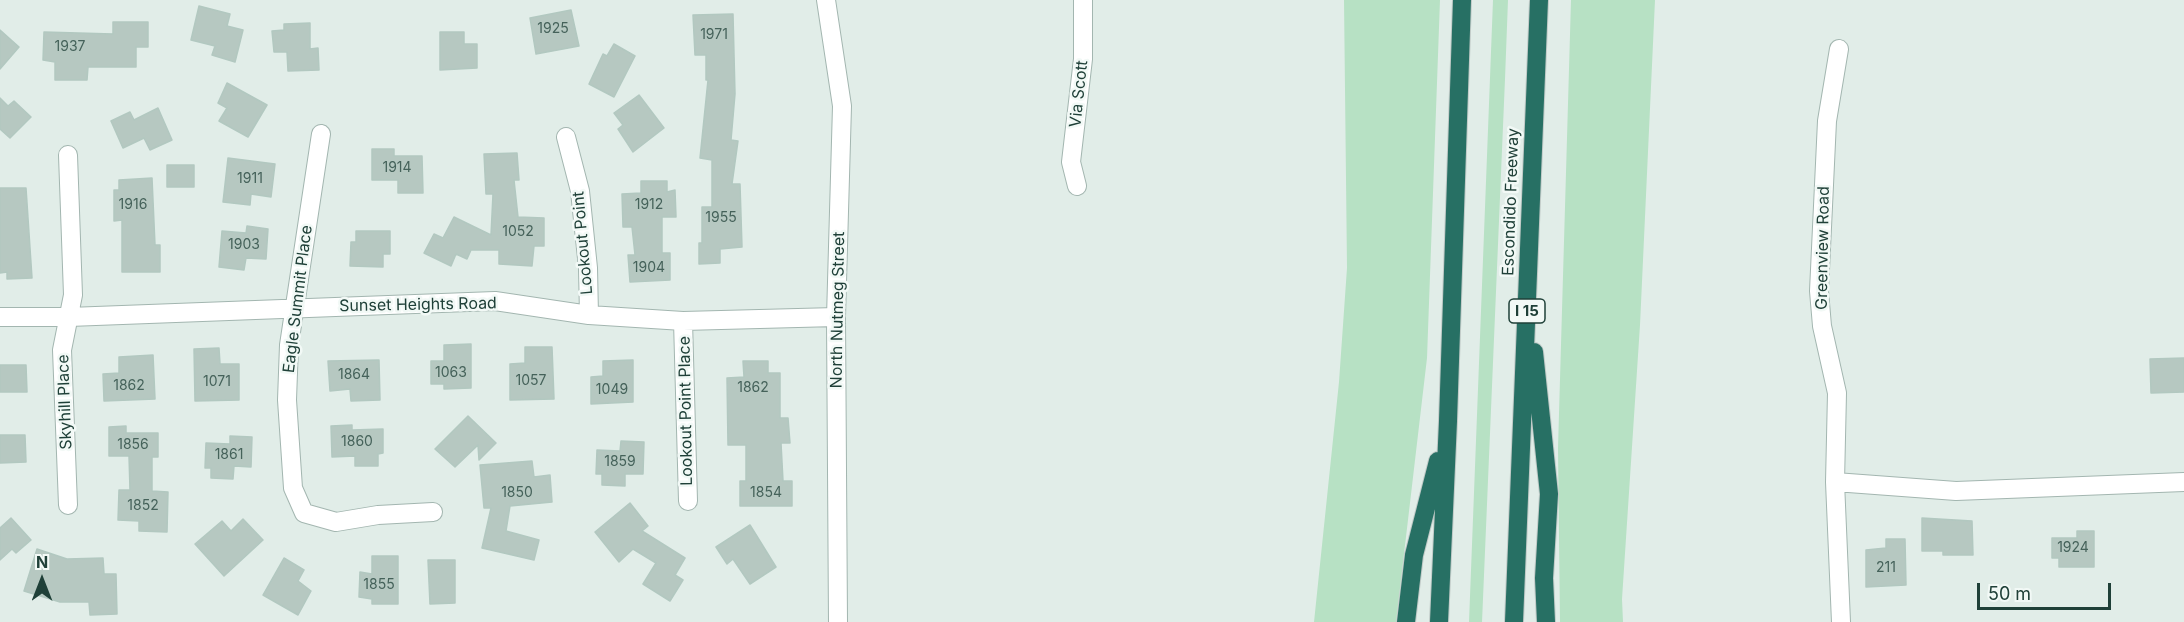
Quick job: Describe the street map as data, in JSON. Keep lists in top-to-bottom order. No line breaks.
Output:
{"streets":{"highway":["Escondido Freeway","I 15"],"street":["Via Scott","Lookout Point","Greenview Road","Eagle Summit Place","Sunset Heights Road","North Nutmeg Street","Skyhill Place","Lookout Point Place"]},"crossings":[["Lookout Point","Sunset Heights Road"],["Eagle Summit Place","Sunset Heights Road"],["Sunset Heights Road","North Nutmeg Street"],["Sunset Heights Road","Skyhill Place"],["Sunset Heights Road","Lookout Point Place"]],"house_numbers":["1925","1971","1937","1914","1911","1916","1912","1955","1052","1903","1904","1063","1864","1057","1071","1862","1862","1049","1860","1856","1861","1859","1850","1854","1852","1924","211","1855"],"scale_bar":"50 m","north":"top"}
